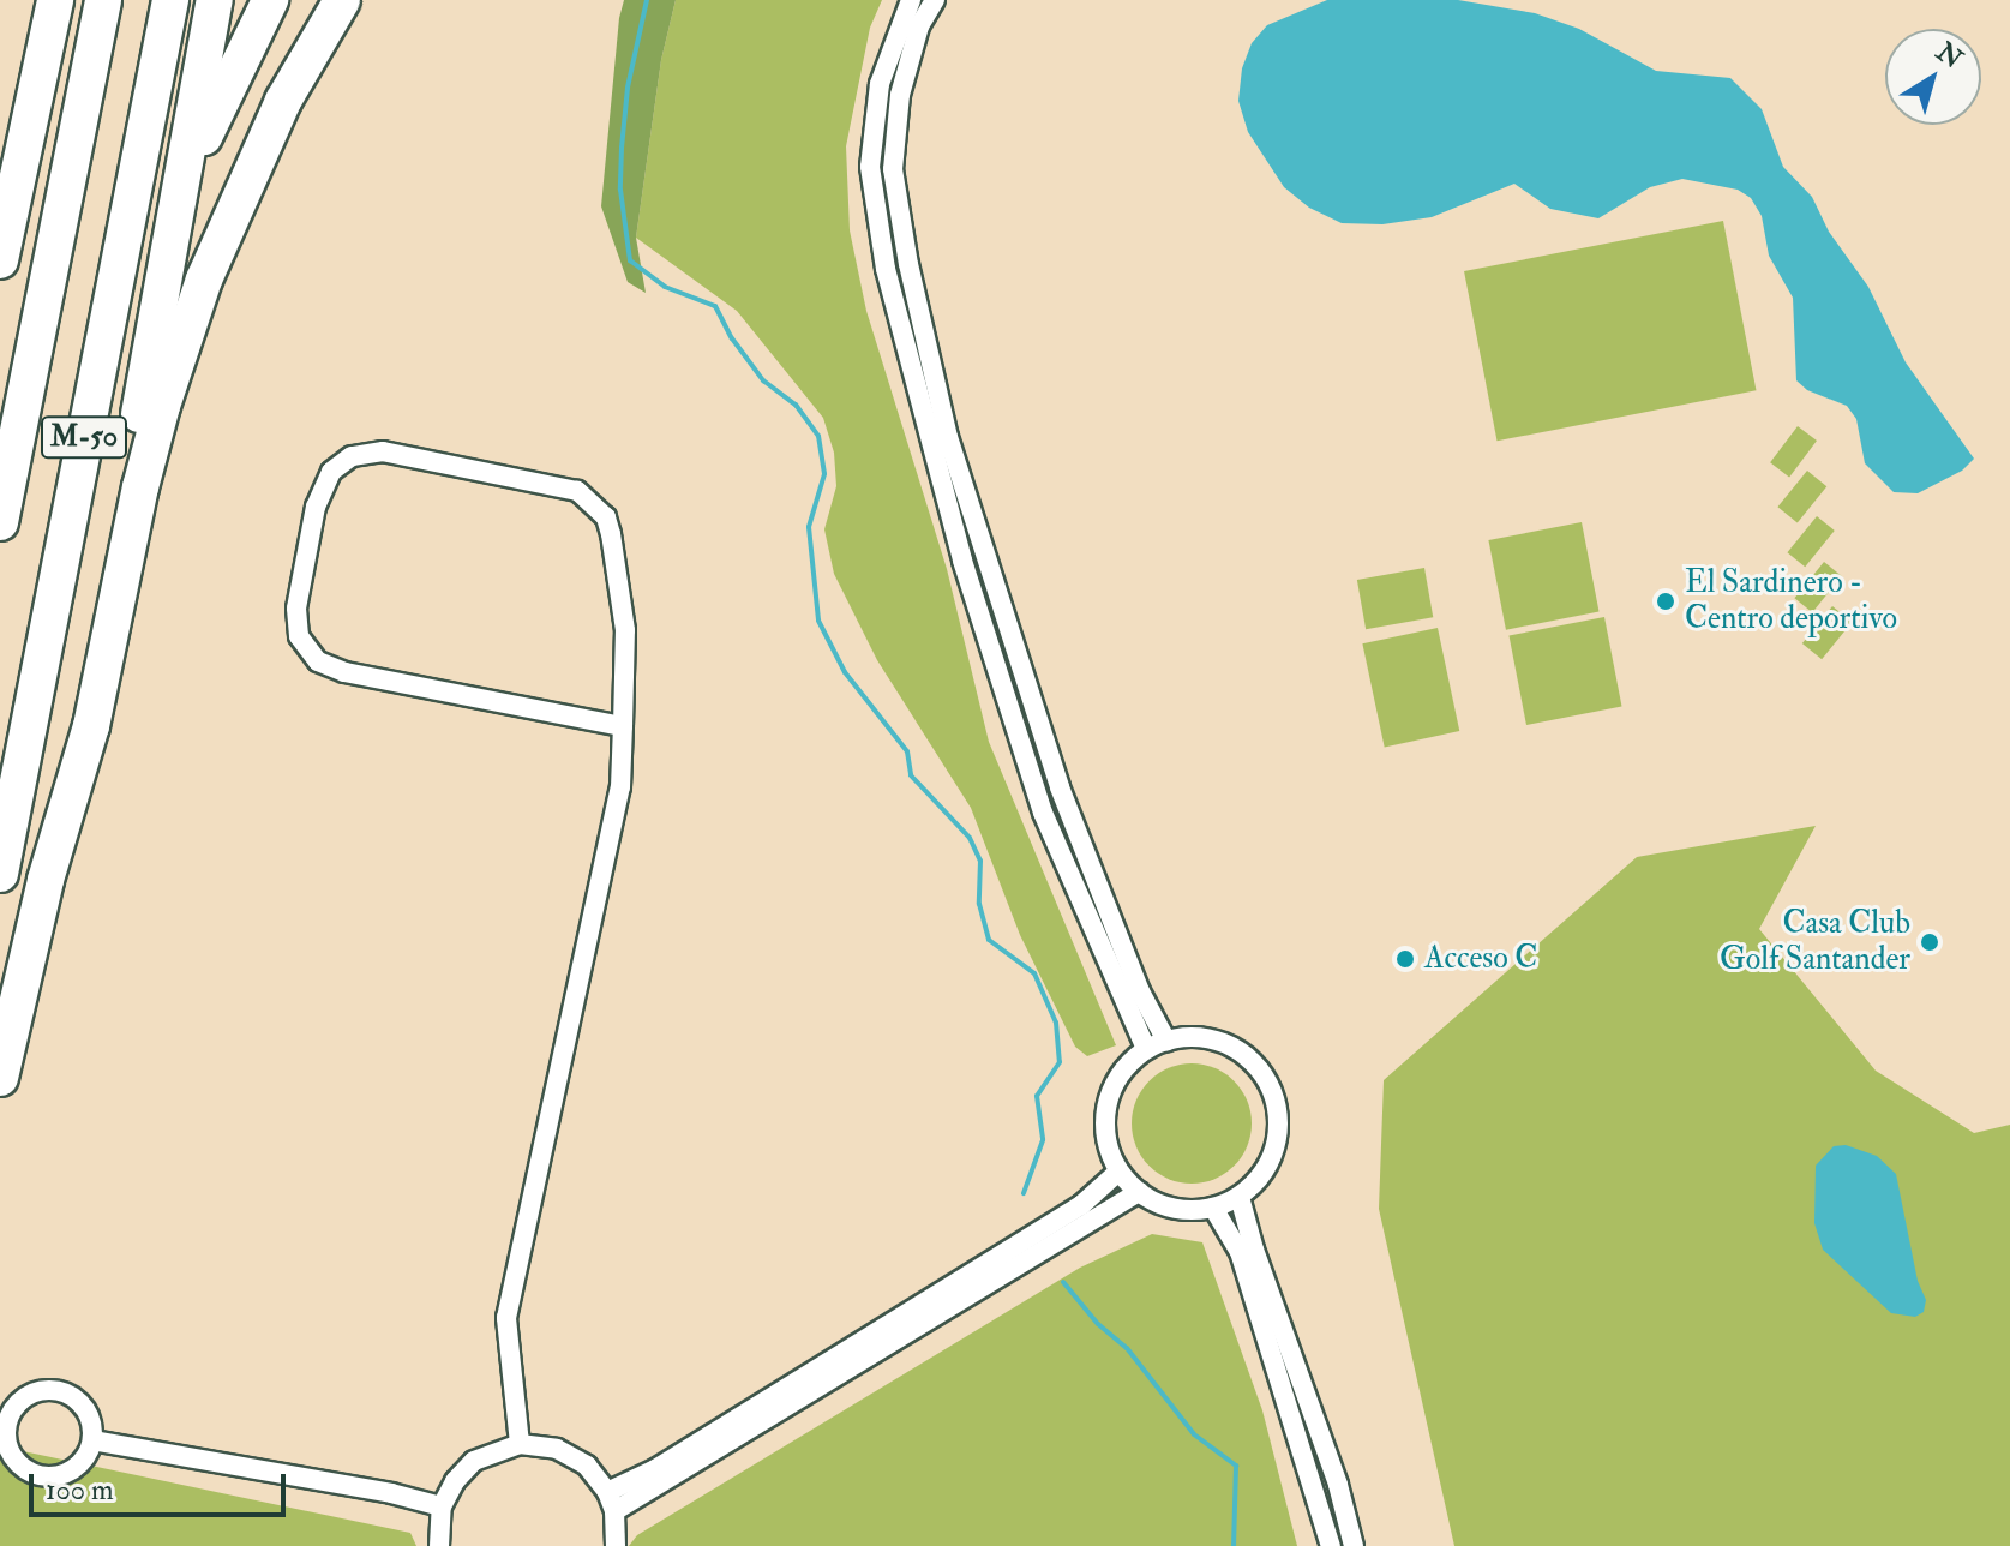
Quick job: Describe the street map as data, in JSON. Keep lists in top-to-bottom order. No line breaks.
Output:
{"streets":{"highway":["M-50"]},"places":["El Sardinero - Centro deportivo","Casa Club Golf Santander","Acceso C"],"scale_bar":"100 m","north":"top right"}
